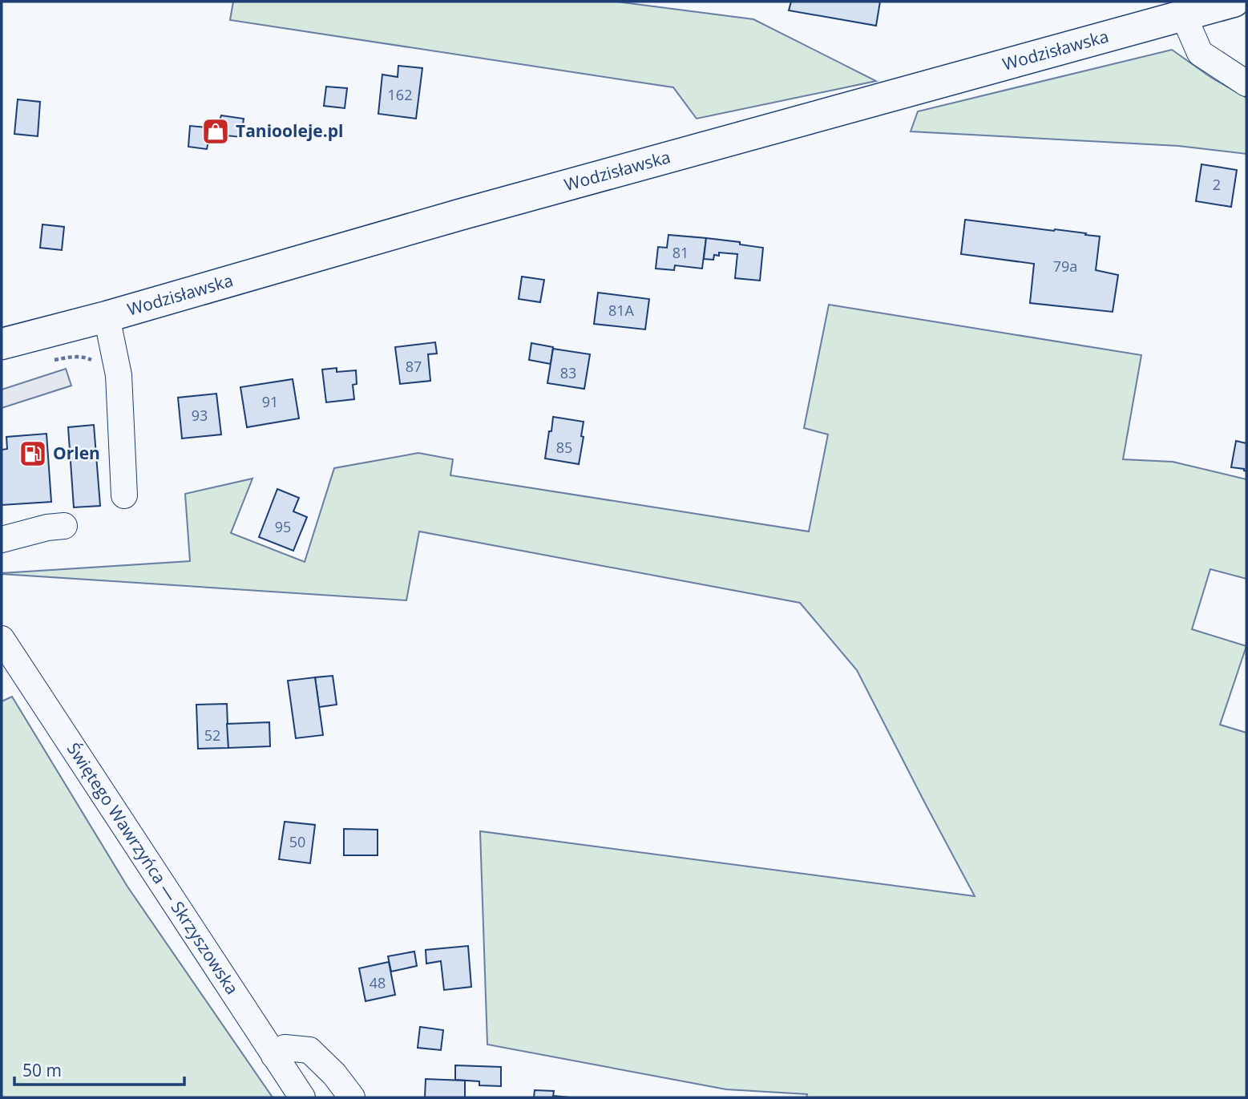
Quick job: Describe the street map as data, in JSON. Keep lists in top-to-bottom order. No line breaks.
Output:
{"streets":{"main road":["Wodzisławska"],"street":["Świętego Wawrzyńca — Skrzyszowska"]},"places":{"shop":["Taniooleje.pl"],"fuel station":["Orlen"]},"house_numbers":["162","2","81","79a","81A","87","83","91","93","85","95","52","50","48"],"scale_bar":"50 m"}
